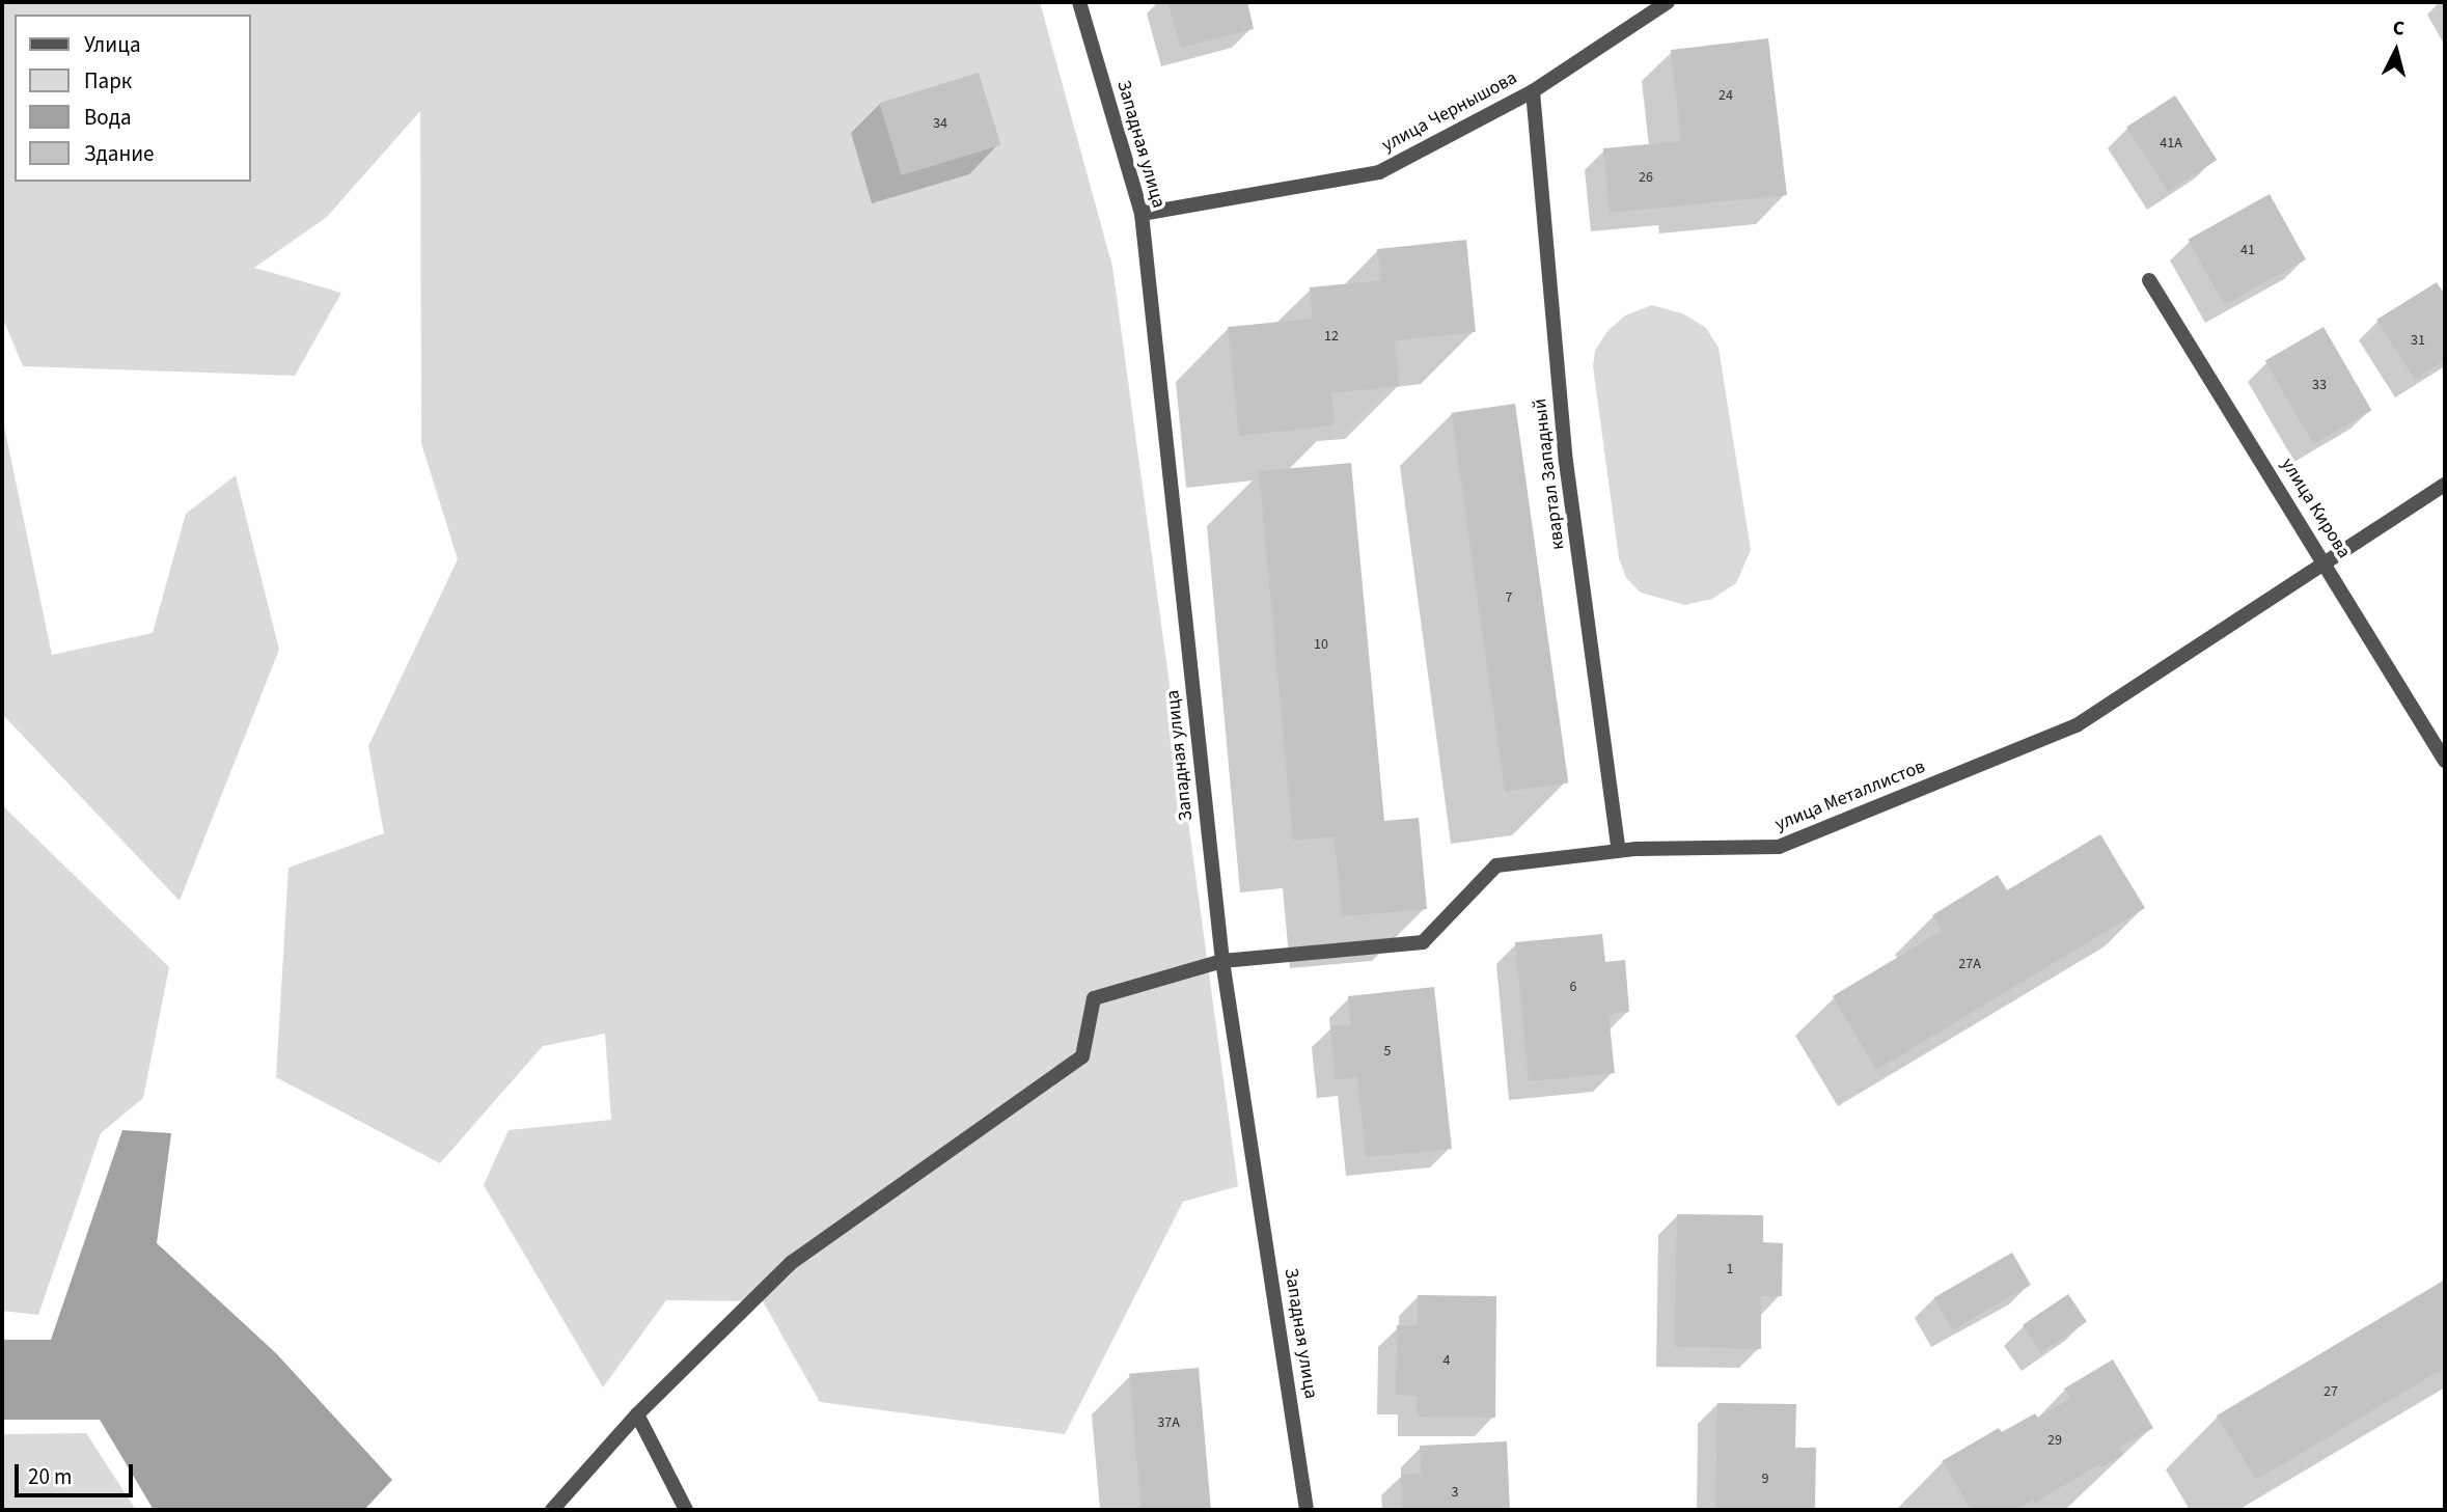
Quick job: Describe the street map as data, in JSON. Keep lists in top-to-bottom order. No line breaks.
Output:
{"streets":{"street":["улица Чернышова","Западная улица","квартал Западный","улица Кирова","улица Металлистов"]},"crossings":[["улица Чернышова","Западная улица"],["улица Чернышова","квартал Западный"],["Западная улица","улица Металлистов"],["квартал Западный","улица Металлистов"],["улица Кирова","улица Металлистов"]],"house_numbers":["24","34","41А","26","41","12","31","33","7","10","27А","6","5","1","4","27","37А","29","9","3"],"legend":["Улица","Парк","Вода","Здание"],"scale_bar":"20 m","north":"top"}
